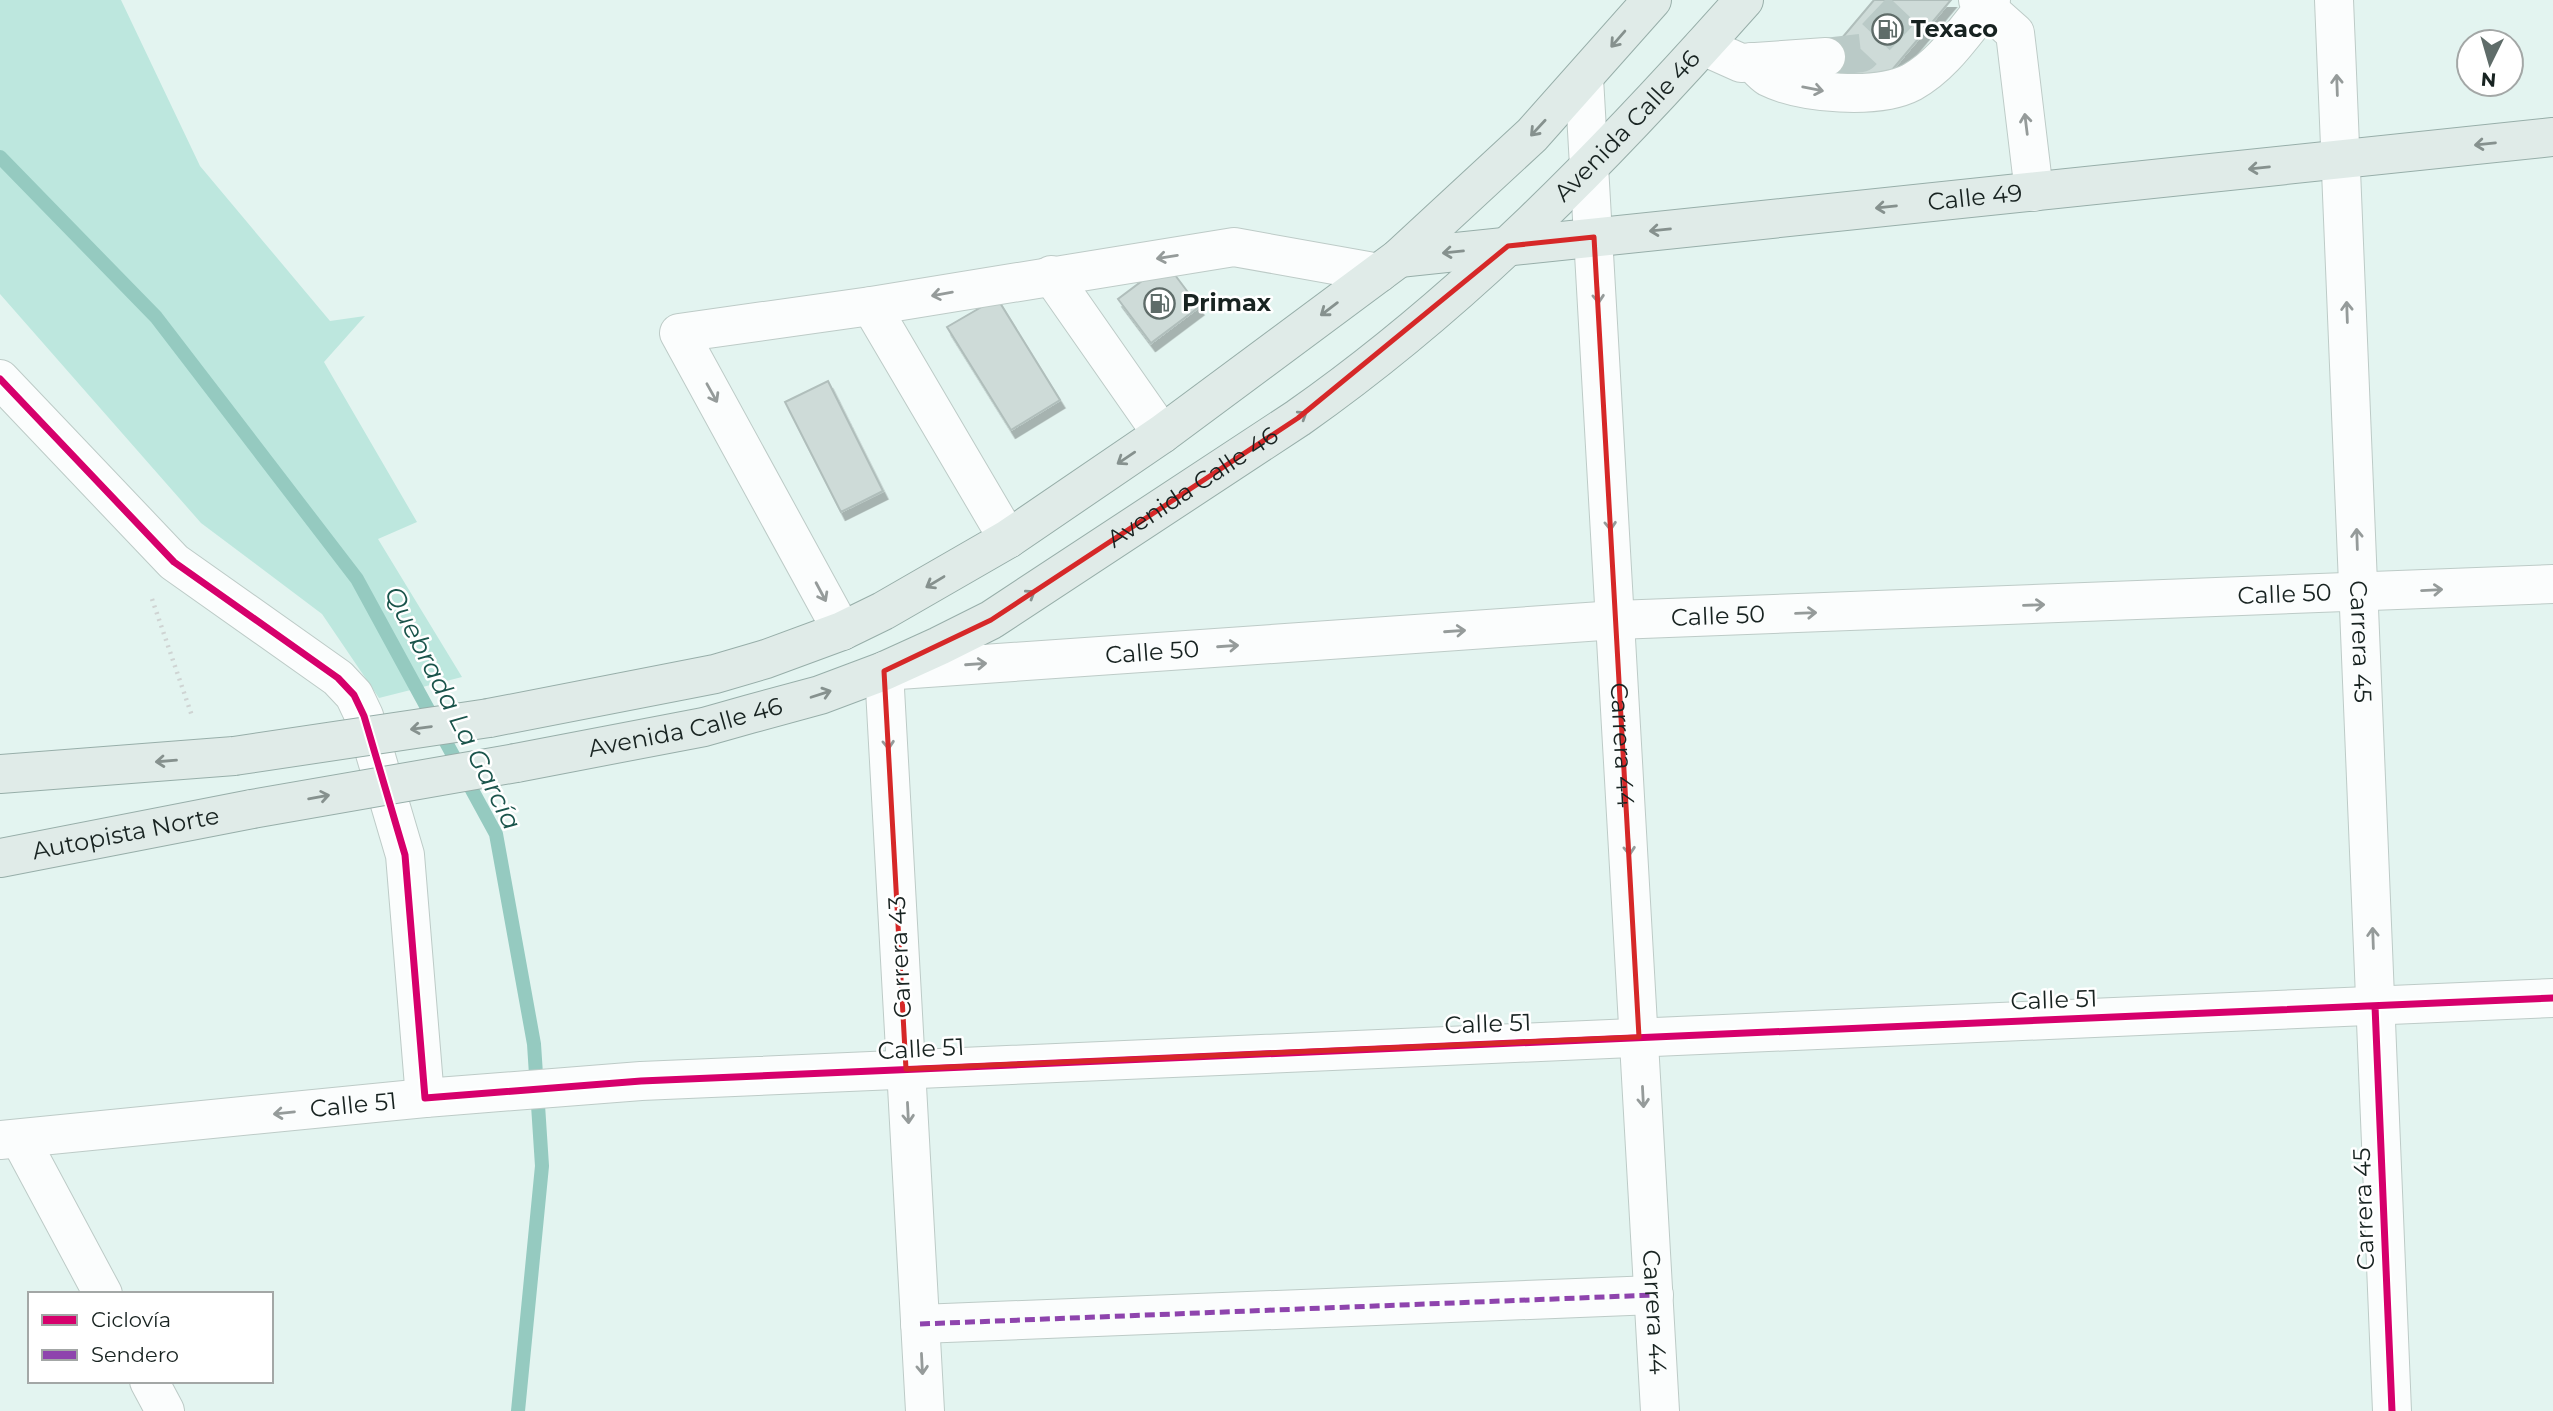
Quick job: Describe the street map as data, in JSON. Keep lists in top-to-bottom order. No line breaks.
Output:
{"streets":{"main road":["Avenida Calle 46","Calle 49","Autopista Norte"],"street":["Calle 50","Carrera 45","Carrera 44","Carrera 43","Calle 51"]},"crossings":[["Avenida Calle 46","Calle 49"],["Avenida Calle 46","Calle 50"],["Avenida Calle 46","Carrera 44"],["Avenida Calle 46","Autopista Norte"],["Avenida Calle 46","Carrera 43"],["Calle 49","Carrera 45"],["Calle 49","Carrera 44"],["Calle 50","Carrera 45"],["Calle 50","Carrera 44"],["Calle 50","Carrera 43"],["Carrera 45","Calle 51"],["Carrera 44","Calle 51"],["Carrera 43","Calle 51"]],"one_way":["Calle 49","Calle 50","Carrera 45","Carrera 44","Carrera 43"],"water":["Quebrada La García"],"places":{"fuel station":["Texaco","Primax"]},"legend":["Ciclovía","Sendero"],"north":"bottom"}
